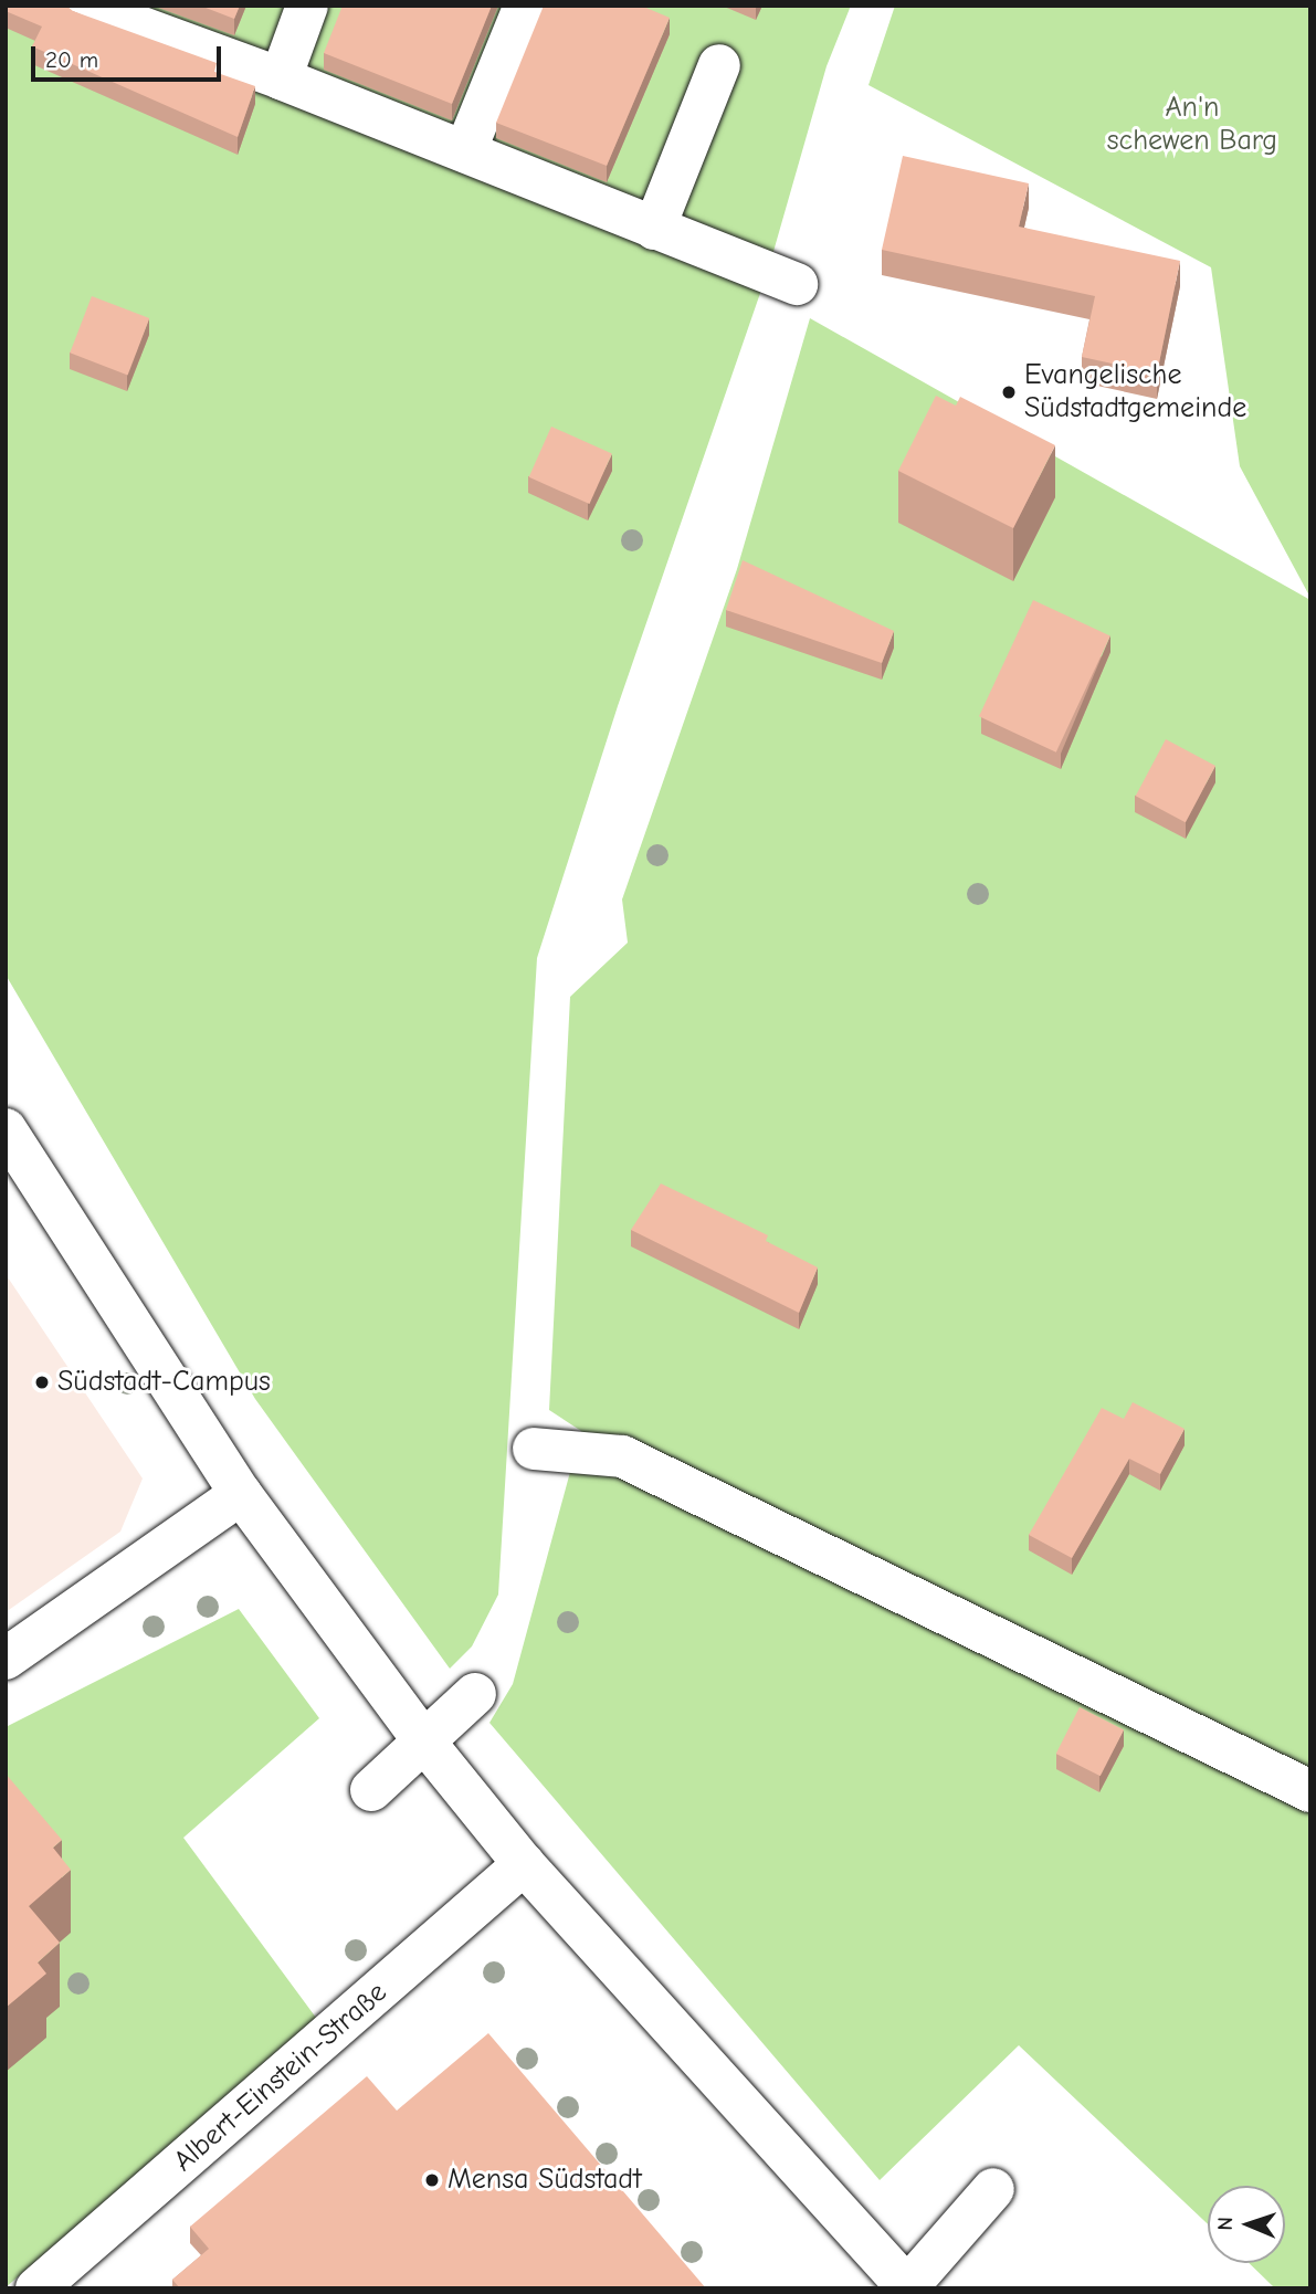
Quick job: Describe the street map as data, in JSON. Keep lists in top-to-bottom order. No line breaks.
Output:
{"streets":{"street":["Albert-Einstein-Straße"]},"parks":["An'n schewen Barg"],"places":["Evangelische Südstadtgemeinde","Südstadt-Campus","Mensa Südstadt"],"scale_bar":"20 m","north":"left"}
